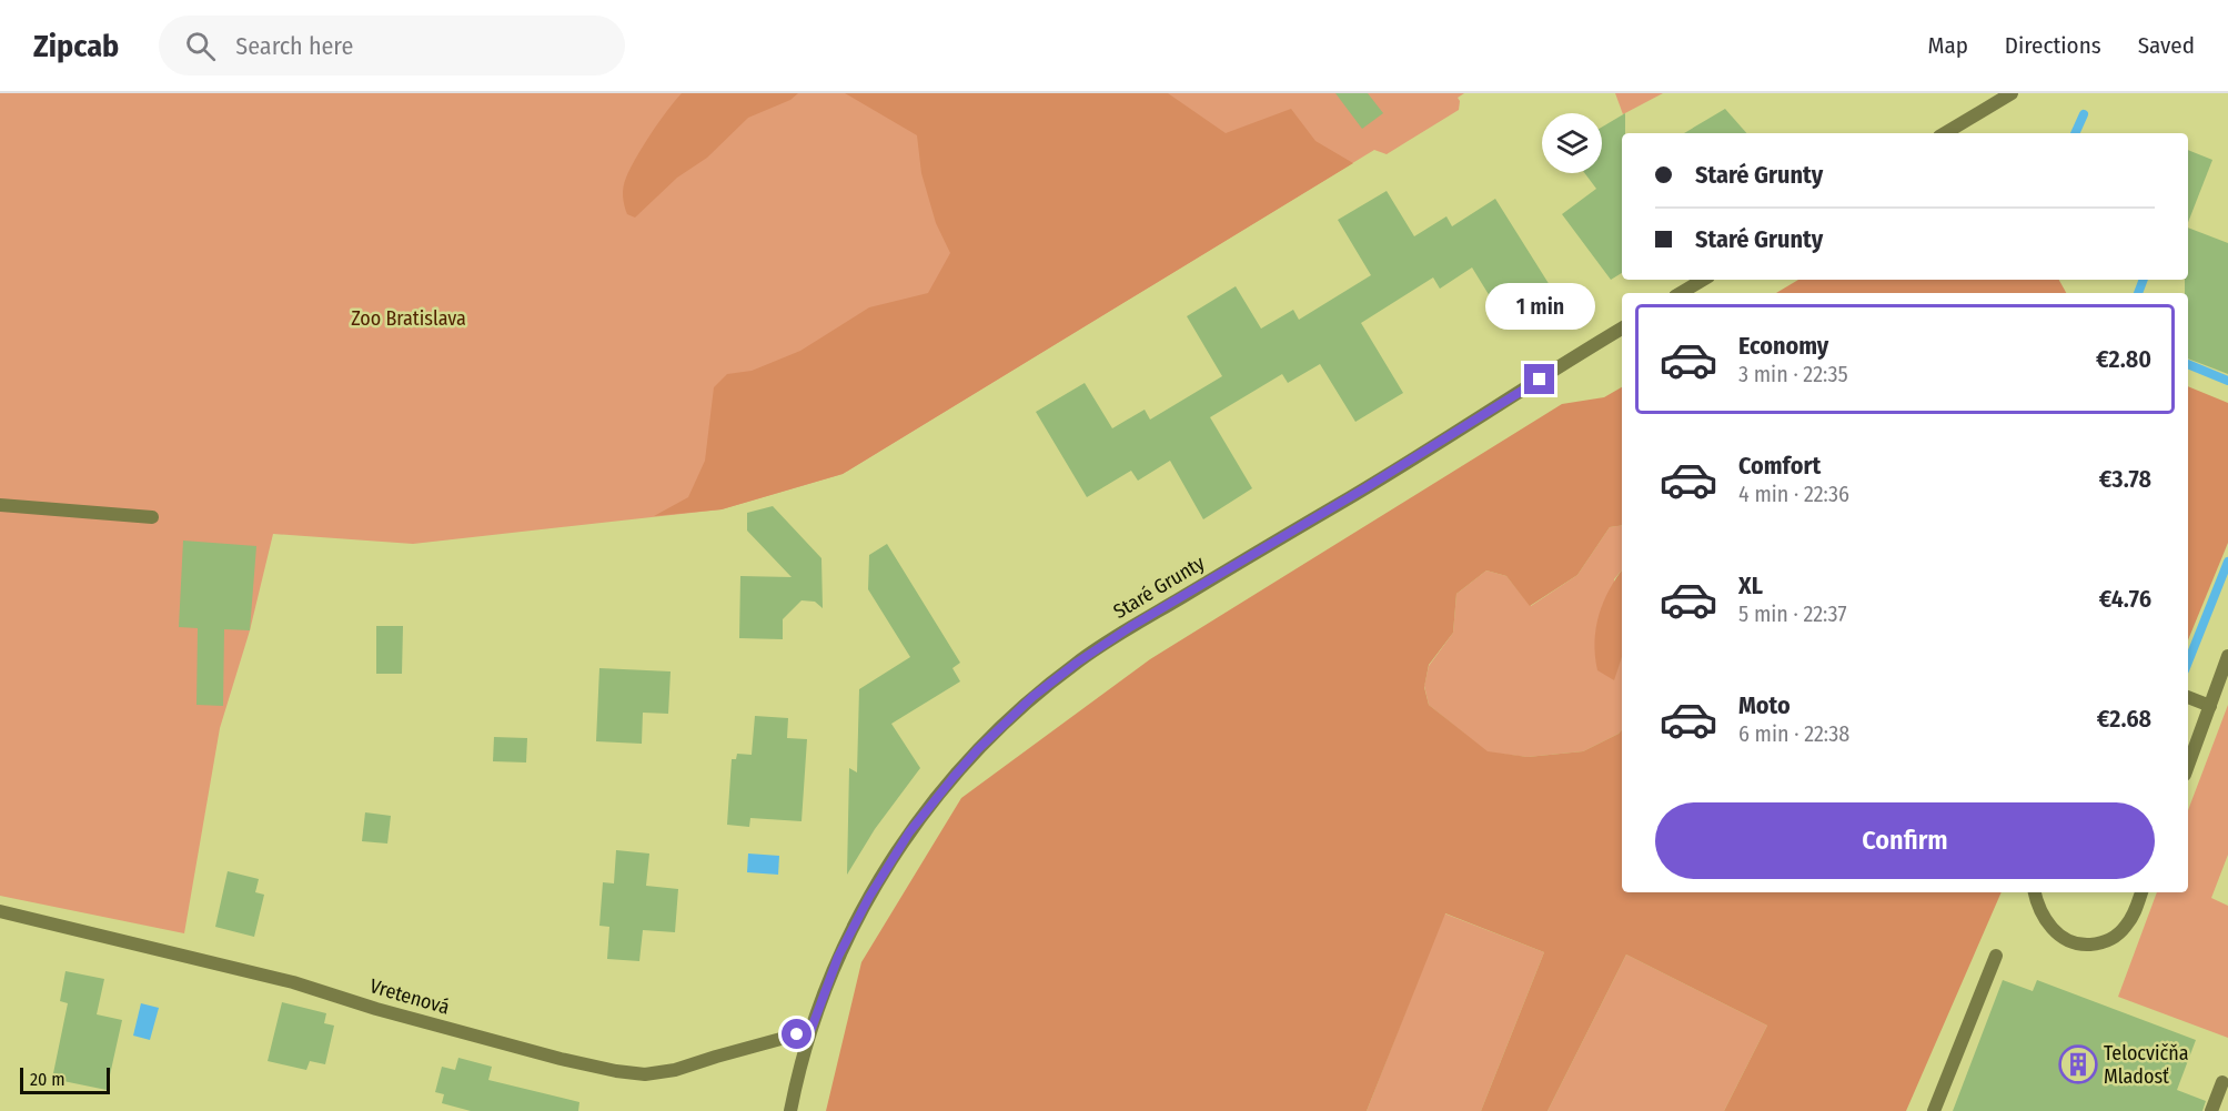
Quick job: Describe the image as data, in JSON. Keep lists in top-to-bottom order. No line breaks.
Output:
{"streets":{"street":["Staré Grunty","Vretenová"]},"crossings":[["Staré Grunty","Vretenová"]],"parks":["Zoo Bratislava"],"places":{"building":["Telocvičňa Mladosť"]},"scale_bar":"20 m","page":{"header":"Zipcab","search":"Search here","nav":["Map","Directions","Saved"],"banner":["Staré Grunty","Staré Grunty"],"bubble":"1 min","list":[{"name":"Economy","note":"3 min · 22:35","value":"€2.80"},{"name":"Comfort","note":"4 min · 22:36","value":"€3.78"},{"name":"XL","note":"5 min · 22:37","value":"€4.76"},{"name":"Moto","note":"6 min · 22:38","value":"€2.68"}],"buttons":"Confirm","scale":"20 m"}}
